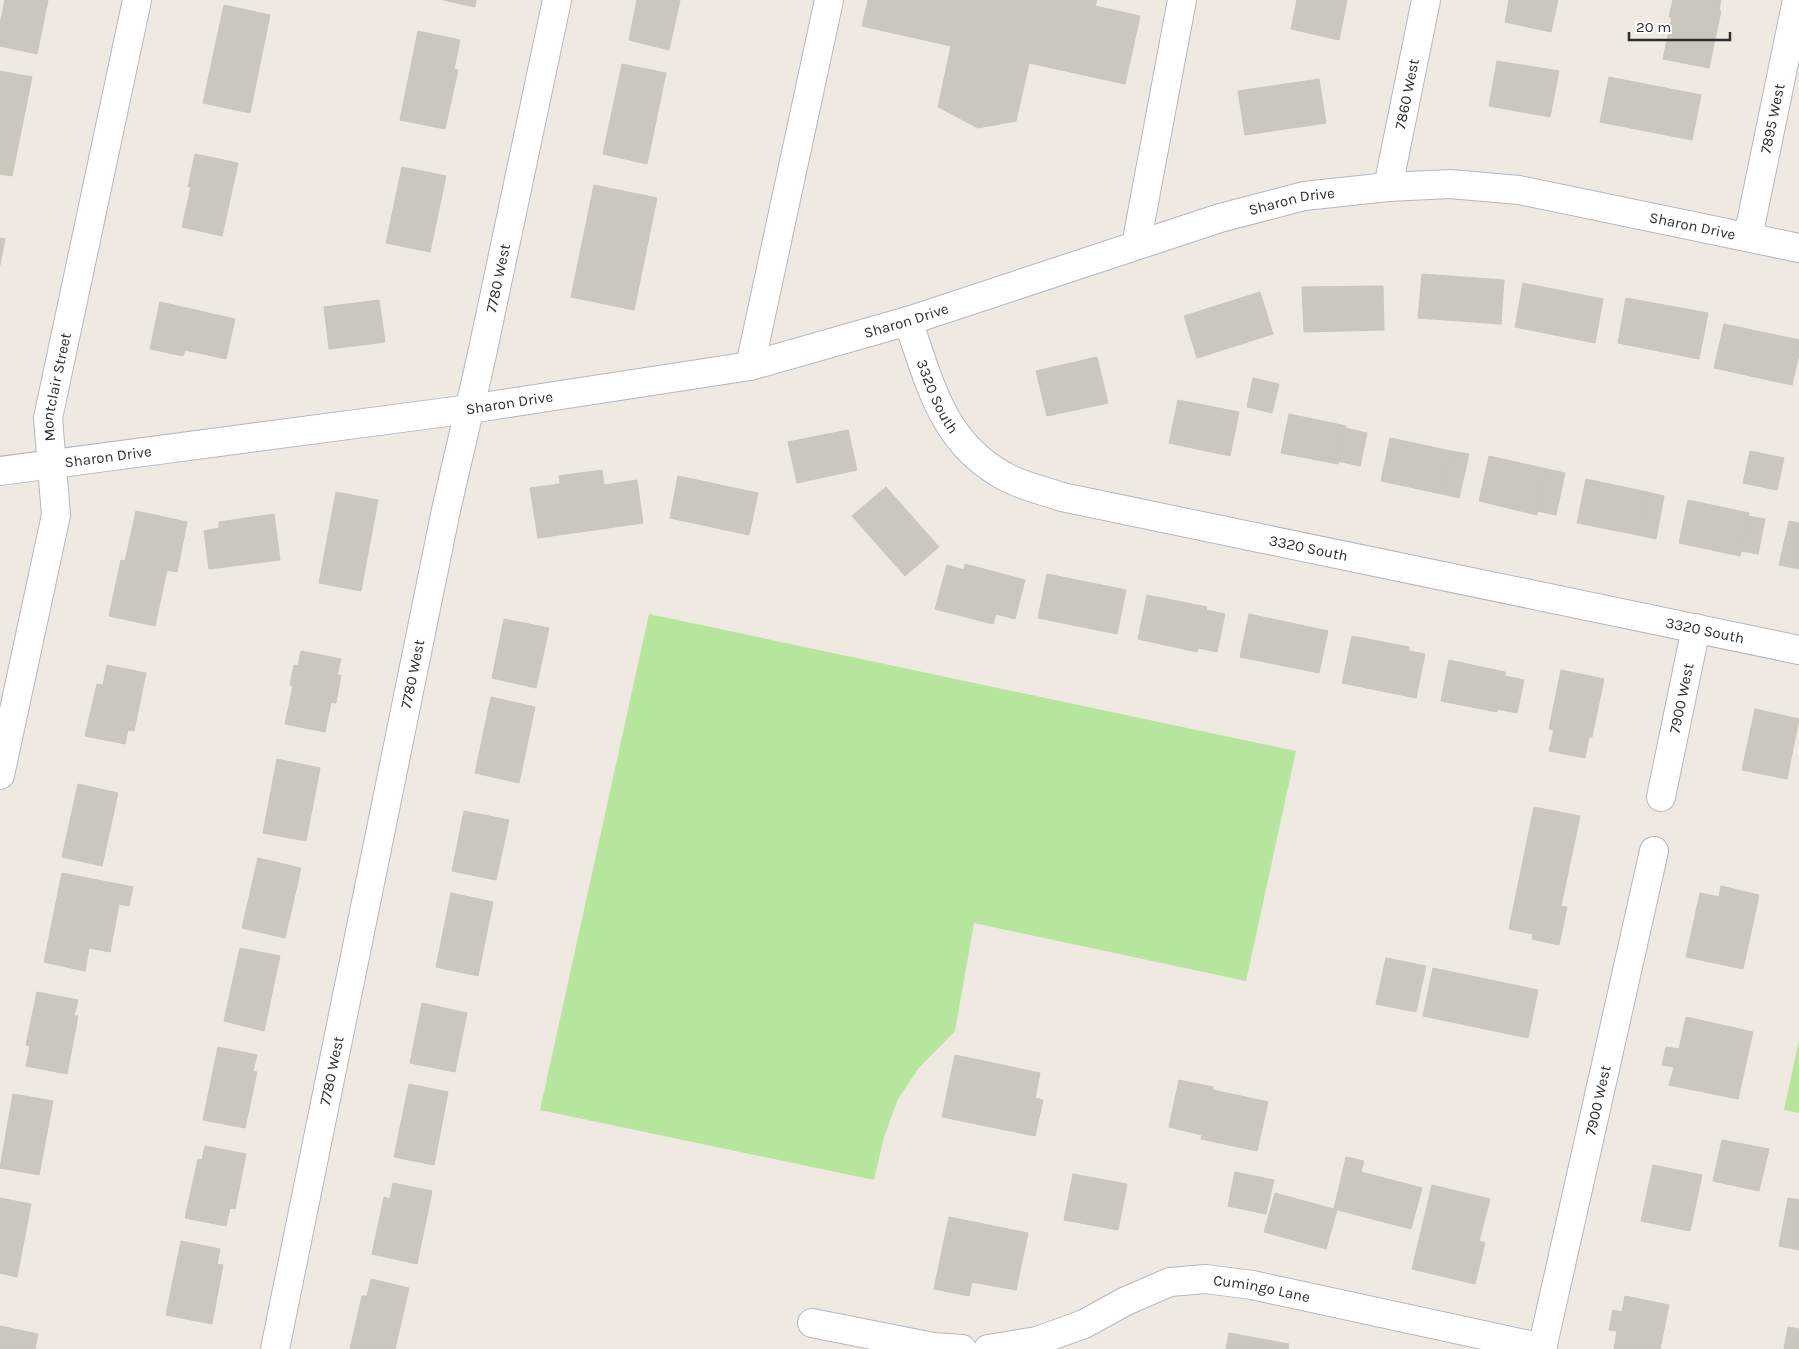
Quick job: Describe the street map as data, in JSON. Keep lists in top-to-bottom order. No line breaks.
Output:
{"streets":{"street":["7860 West","7895 West","Sharon Drive","7780 West","Montclair Street","3320 South","7900 West","Cumingo Lane"]},"crossings":[["7860 West","Sharon Drive"],["7895 West","Sharon Drive"],["Sharon Drive","7780 West"],["Sharon Drive","Montclair Street"],["Sharon Drive","3320 South"],["3320 South","7900 West"],["7900 West","Cumingo Lane"]],"scale_bar":"20 m"}
